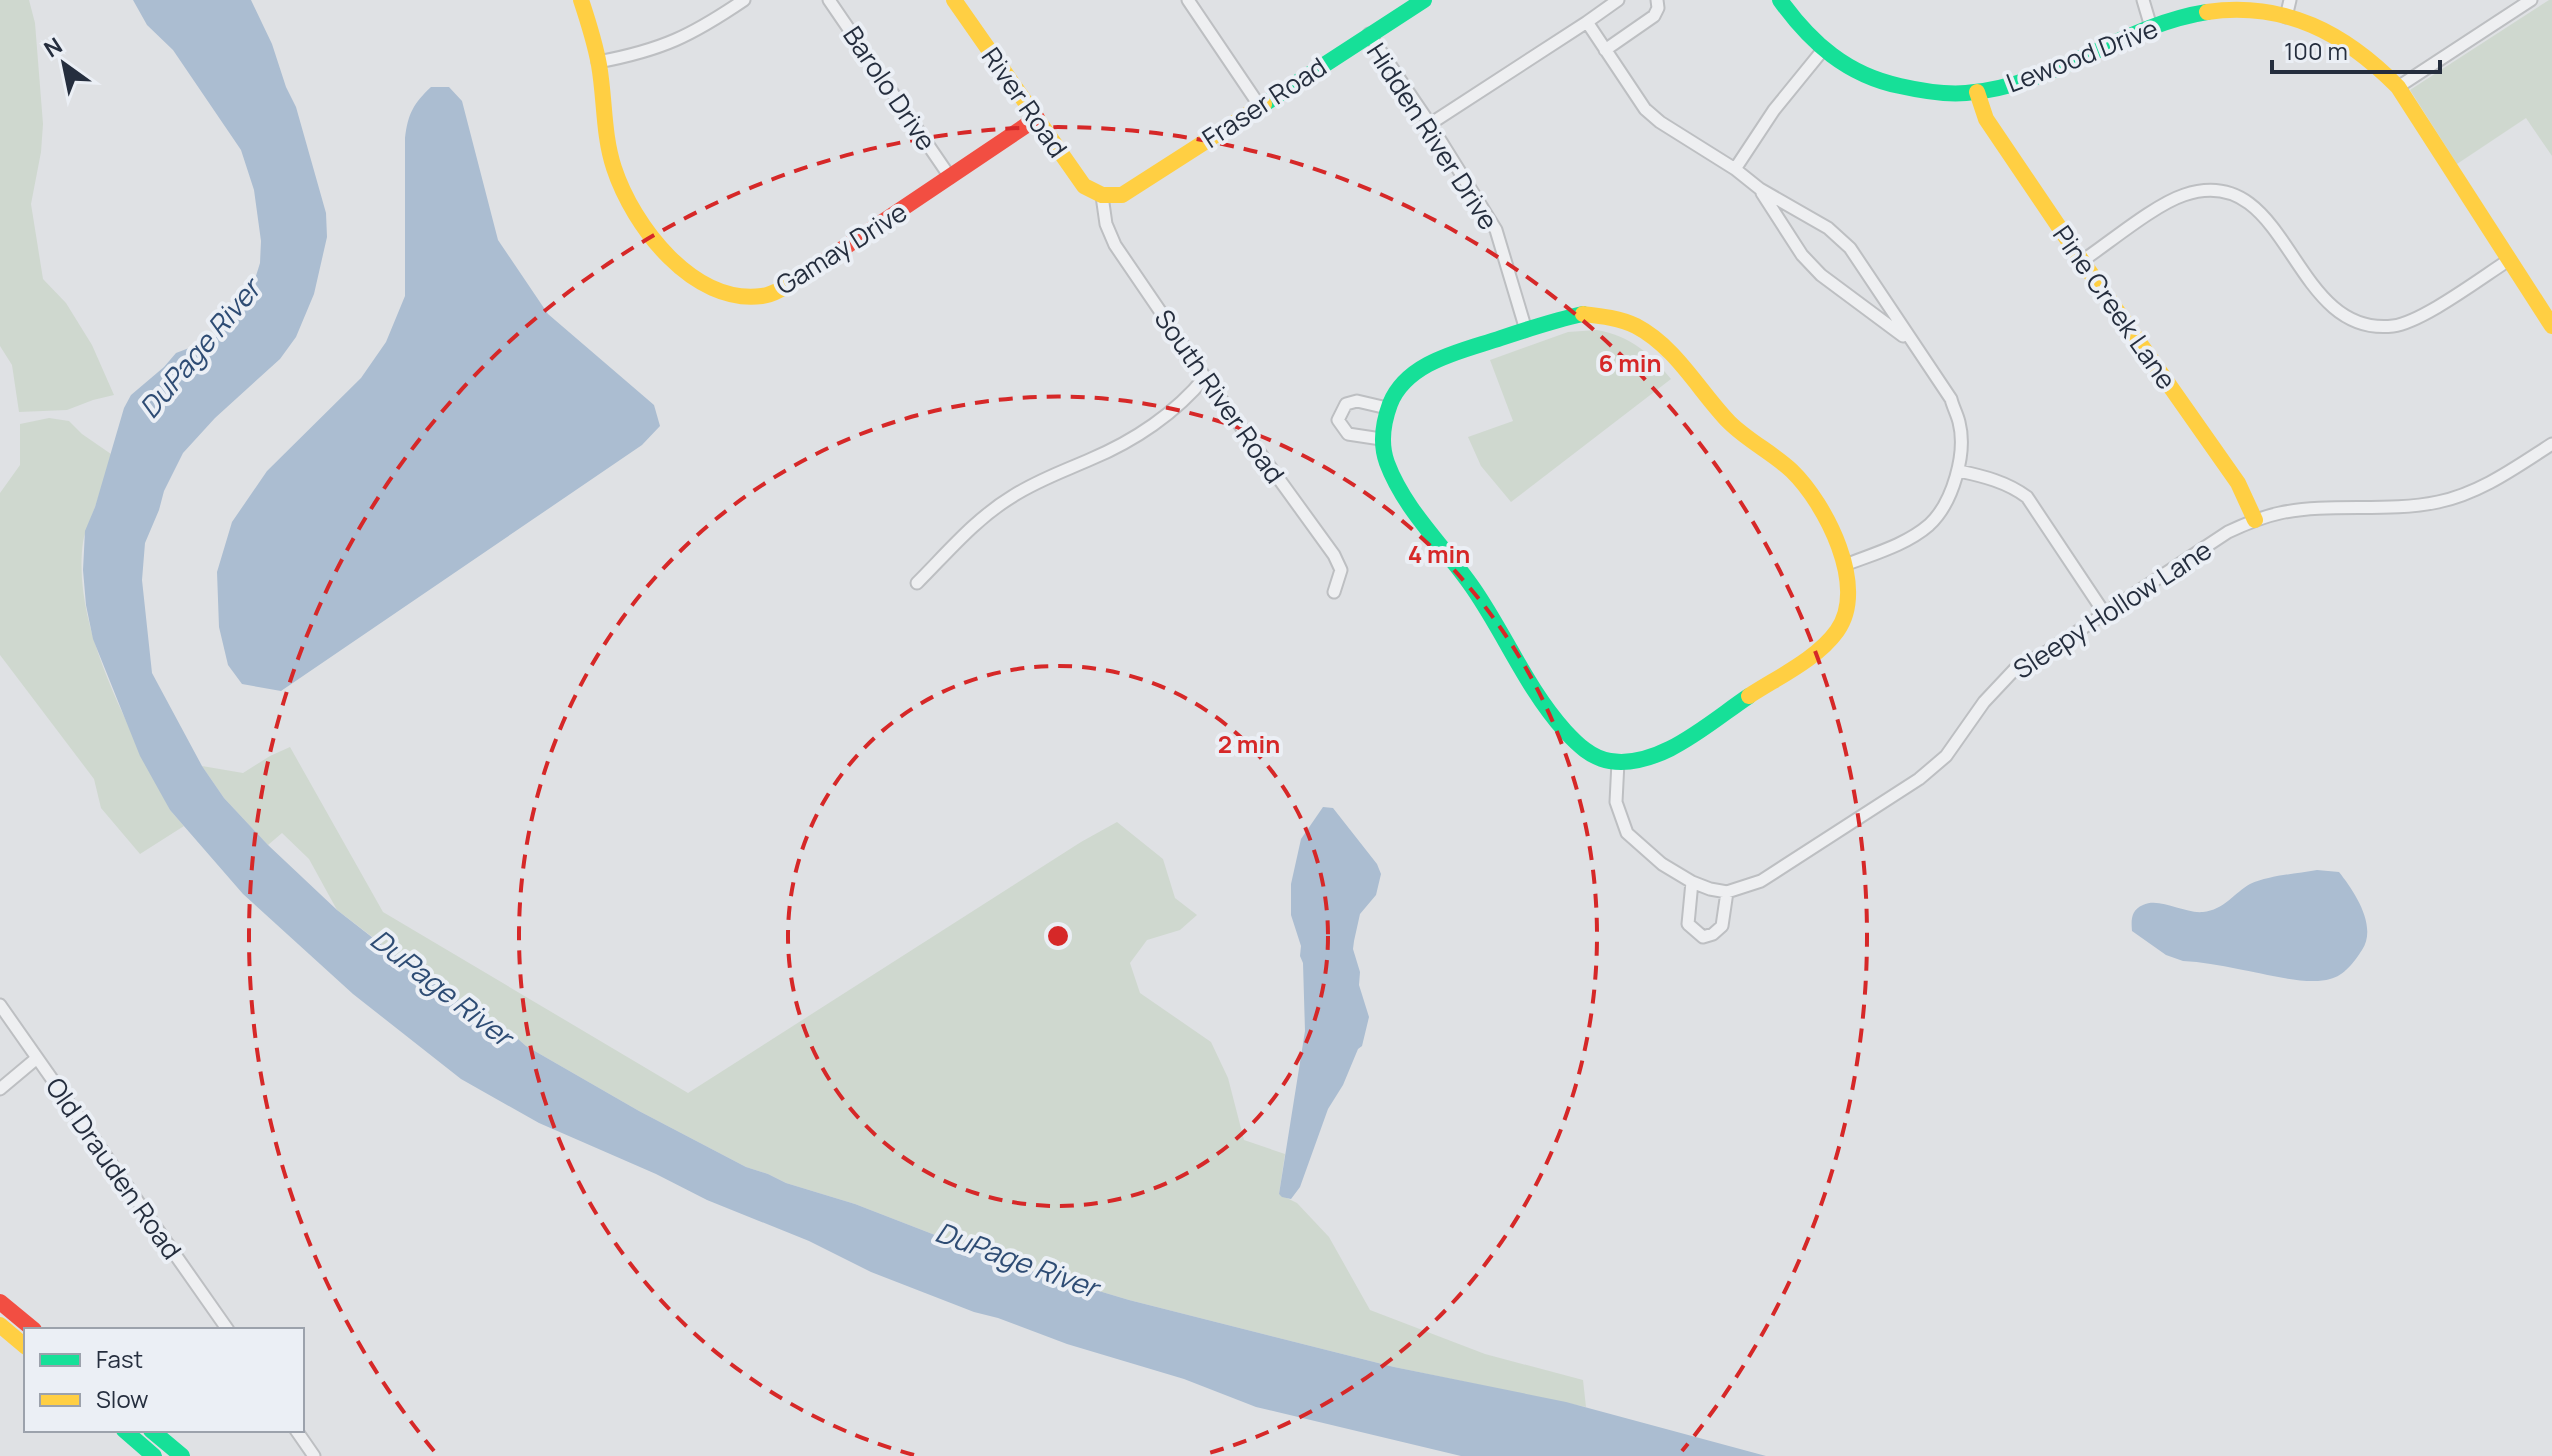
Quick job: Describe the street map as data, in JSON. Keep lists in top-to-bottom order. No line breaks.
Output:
{"streets":{"street":["Lewood Drive","Barolo Drive","River Road","Fraser Road","Hidden River Drive","Gamay Drive","Pine Creek Lane","South River Road","Sleepy Hollow Lane","Old Drauden Road"]},"crossings":[["Lewood Drive","Pine Creek Lane"],["Barolo Drive","Gamay Drive"],["River Road","Fraser Road"],["River Road","Gamay Drive"],["River Road","South River Road"],["Fraser Road","Hidden River Drive"],["Fraser Road","South River Road"],["Pine Creek Lane","Sleepy Hollow Lane"]],"water":["DuPage River"],"legend":["Fast","Slow"],"scale_bar":"100 m","north":"top left","rings":["6 min","4 min","2 min"]}
